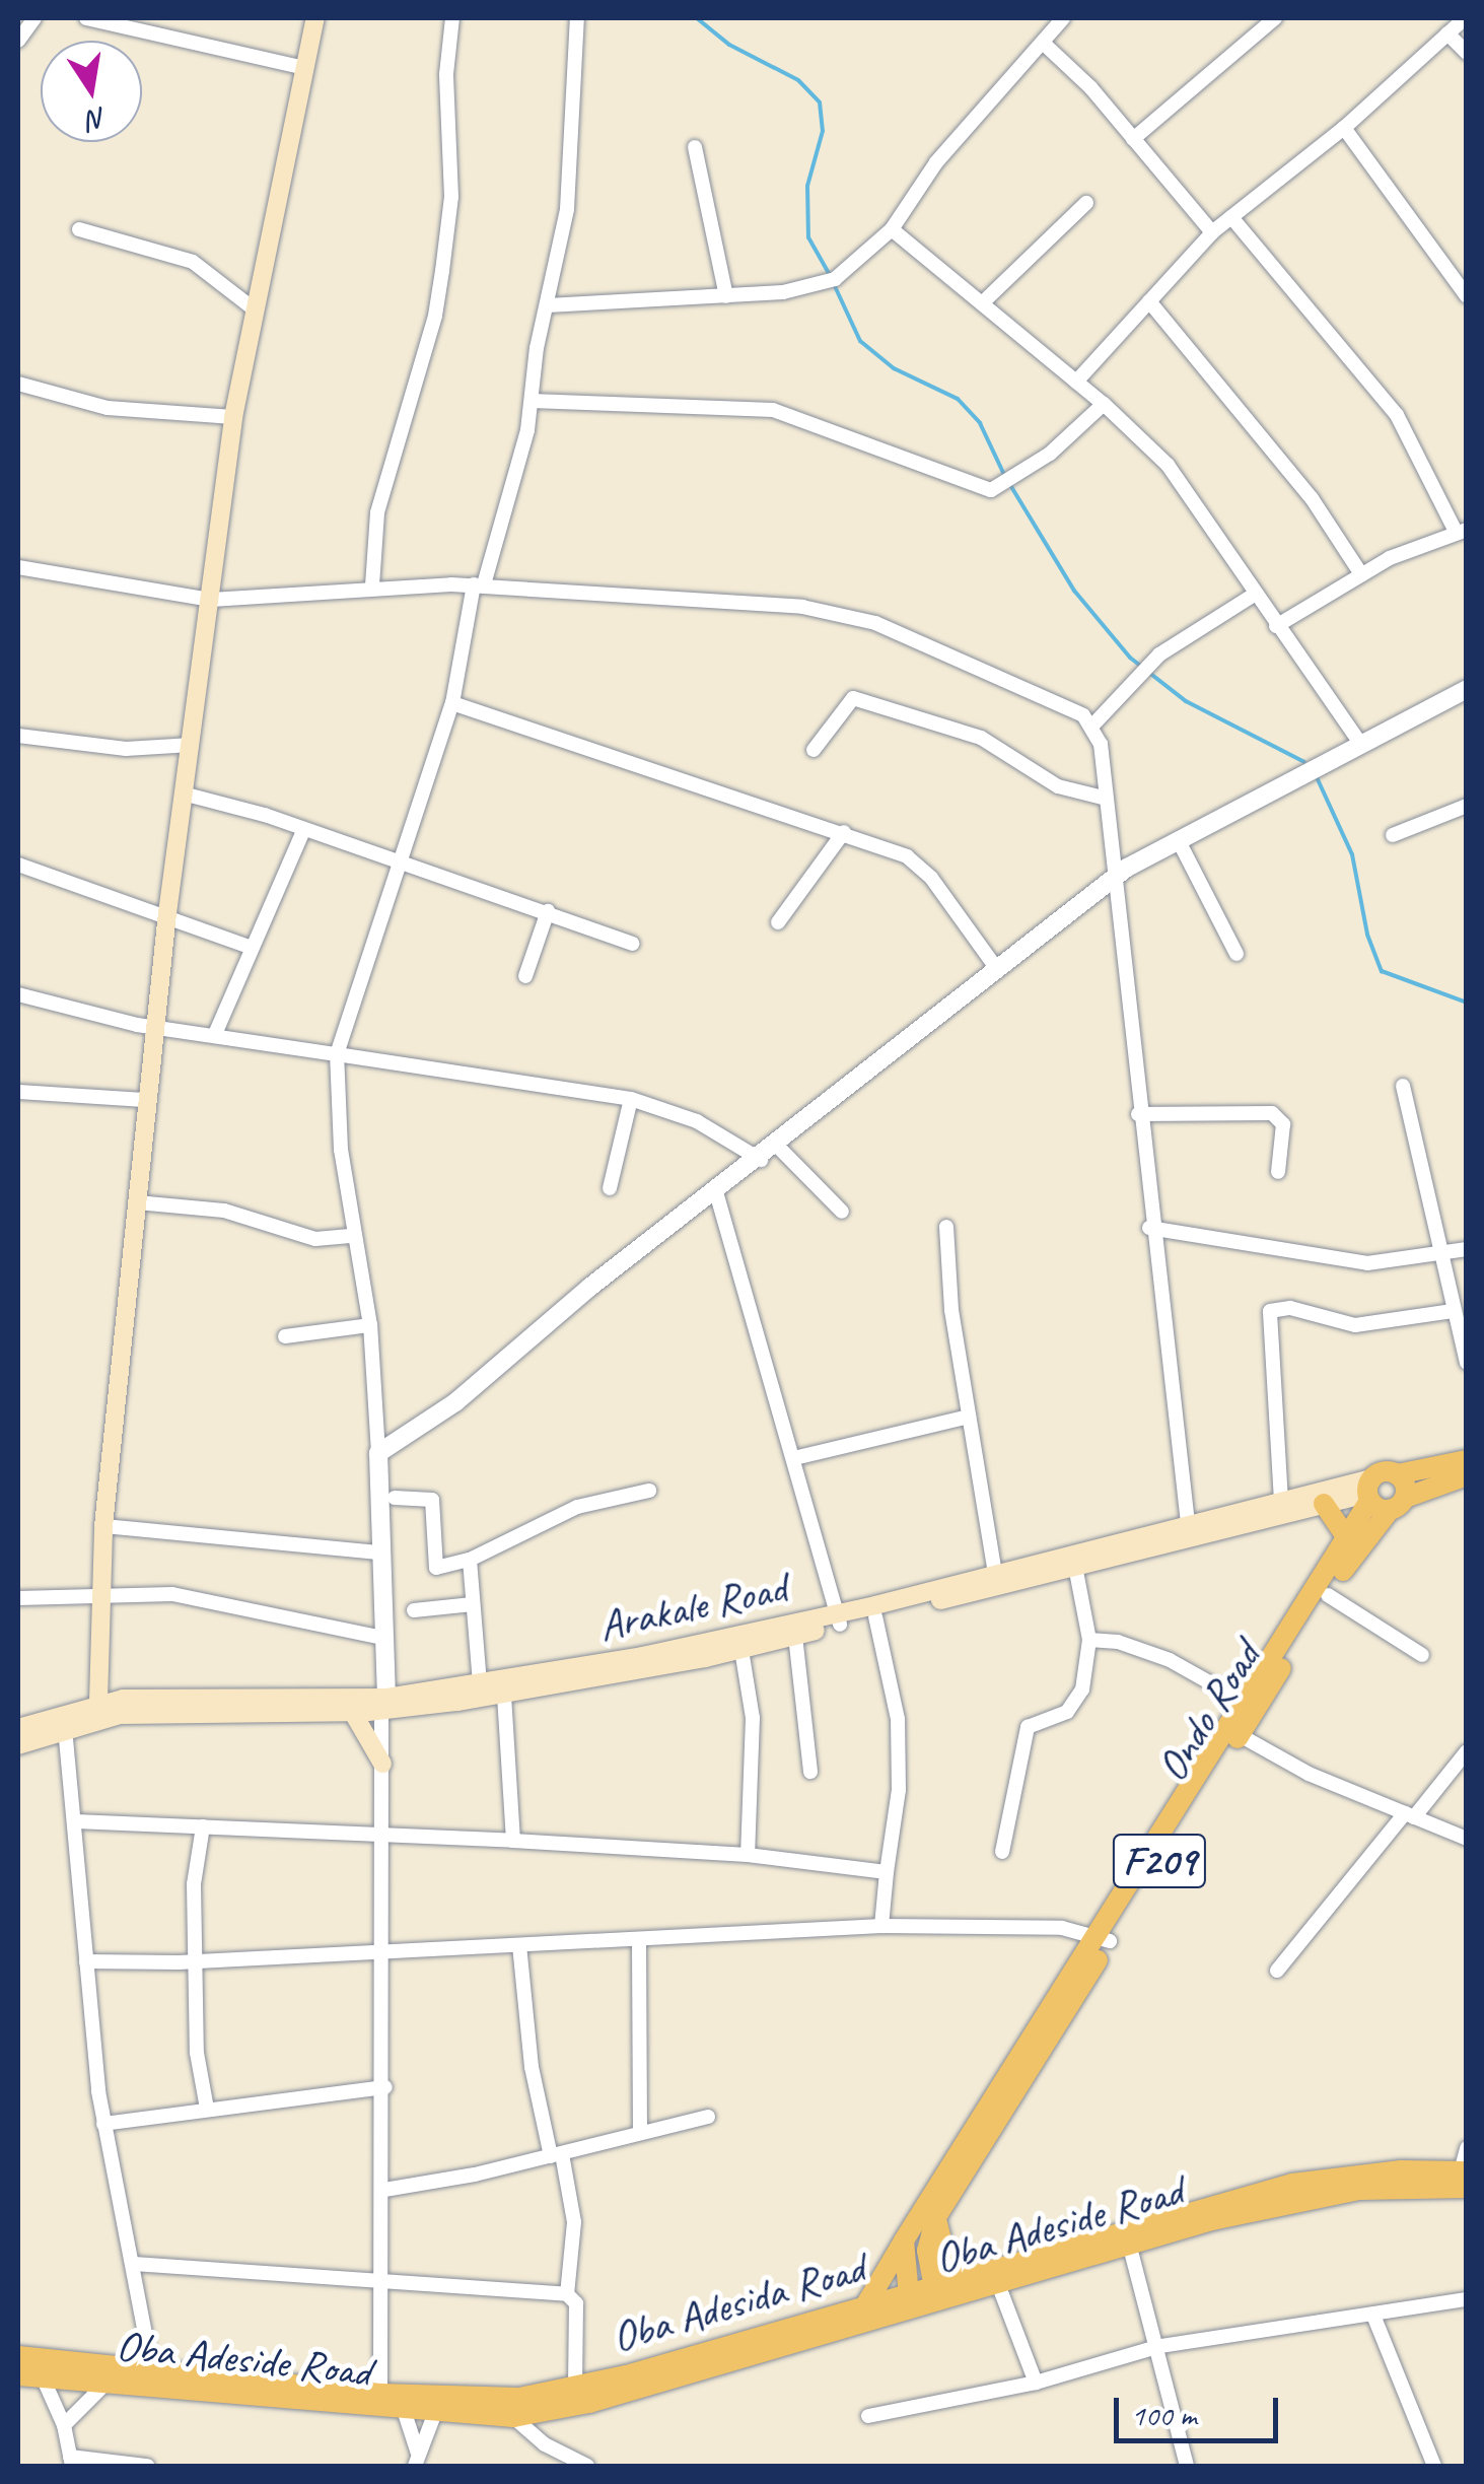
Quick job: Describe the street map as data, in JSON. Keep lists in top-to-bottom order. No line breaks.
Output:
{"streets":{"main road":["Arakale Road","Ondo Road","F209","Oba Adeside Road","Oba Adesida Road"]},"crossings":[["Arakale Road","Ondo Road"],["Ondo Road","F209"],["F209","Oba Adeside Road"],["F209","Oba Adesida Road"],["Oba Adeside Road","Oba Adesida Road"]],"scale_bar":"100 m","north":"bottom"}
